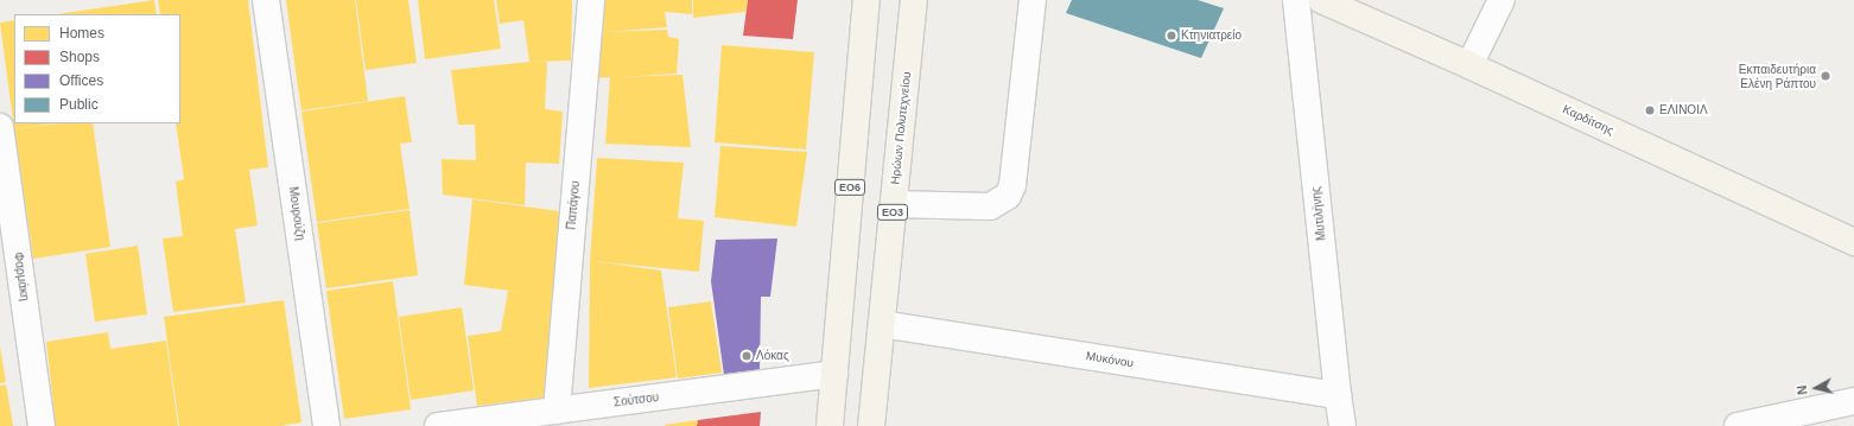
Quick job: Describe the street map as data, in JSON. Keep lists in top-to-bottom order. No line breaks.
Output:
{"streets":{"main road":["Καρδίτσης","Ηρώων Πολυτεχνείου","ΕΟ6","ΕΟ3"],"street":["Παπάγου","Μουρούζη","Μυτιλήνης","Φαρμάκη","Μυκόνου","Σούτσου"]},"crossings":[["Ηρώων Πολυτεχνείου","Μυκόνου"],["ΕΟ6","Σούτσου"],["Παπάγου","Σούτσου"],["Μυτιλήνης","Μυκόνου"]],"places":["Κτηνιατρείο","Εκπαιδευτήρια Ελένη Ράπτου","ΕΛΙΝΟΙΛ","Λόκας"],"legend":["Homes","Shops","Offices","Public"],"north":"left"}
